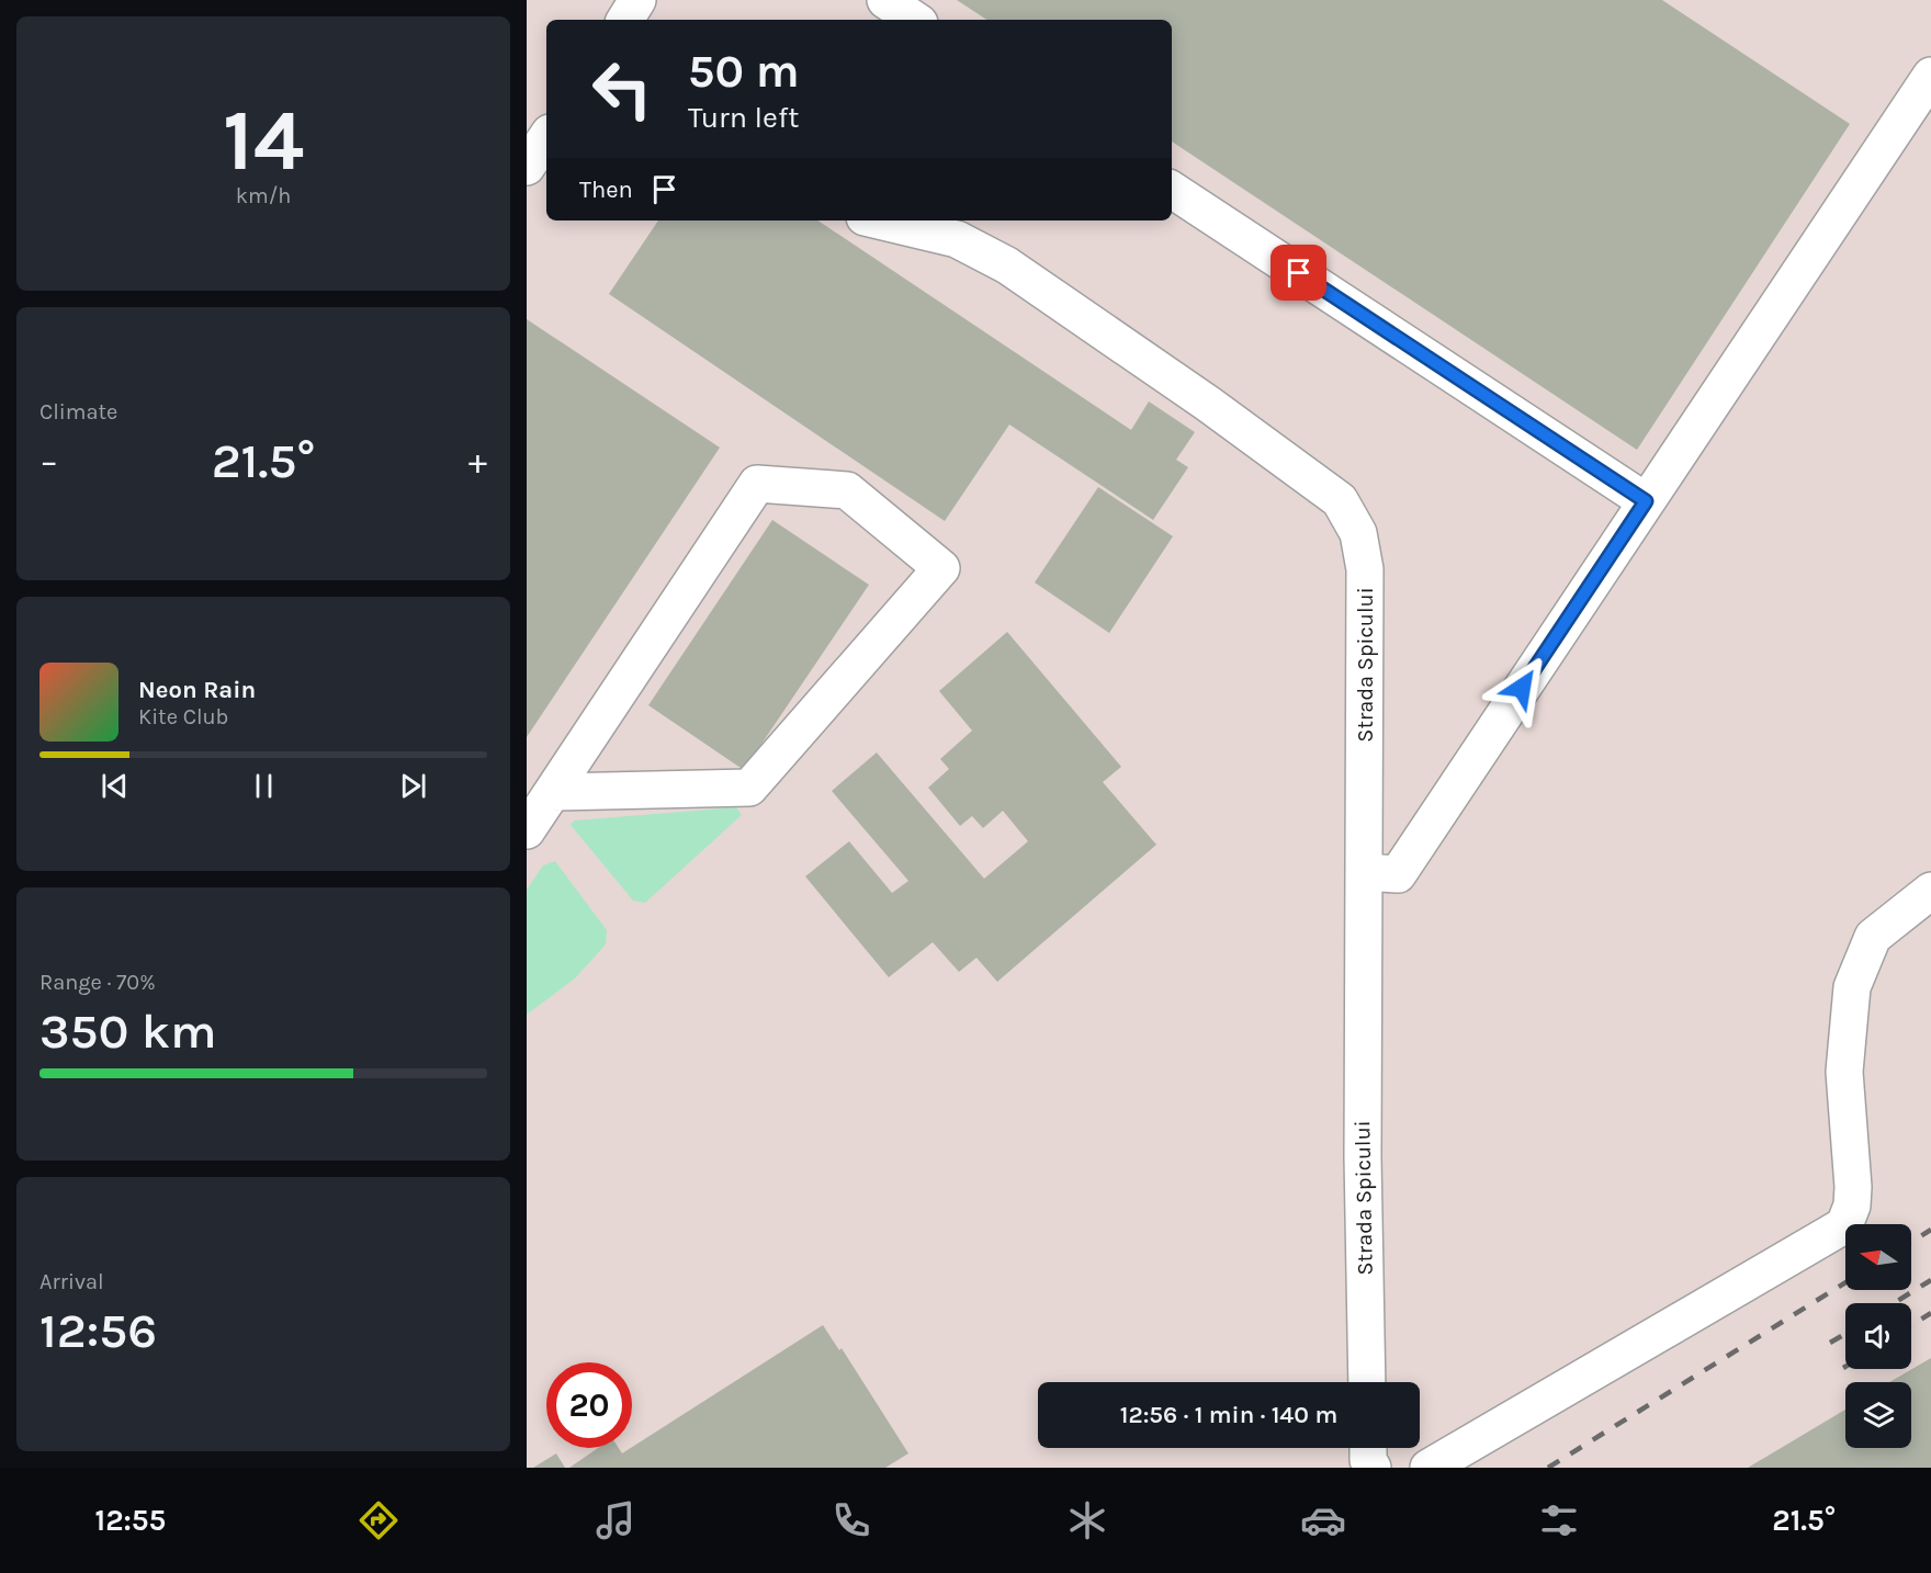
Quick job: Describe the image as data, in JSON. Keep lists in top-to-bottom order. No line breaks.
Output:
{"streets":{"street":["Strada Spicului"]},"north":"left","page":{"tile":[["14","km/h"],"Climate",["Range · 70%","350 km"],["Arrival","12:56"]],"turn":["50 m","Turn left"],"then":"Then","heat":["−","21.5°","+"],"song":["Neon Rain","Kite Club"],"limit":"20","trip":"12:56 · 1 min · 140 m","tabs":["12:55","21.5°"]}}
